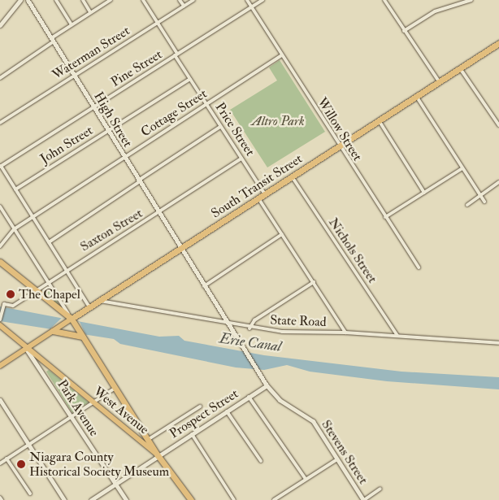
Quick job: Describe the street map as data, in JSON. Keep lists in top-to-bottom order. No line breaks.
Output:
{"streets":{"highway":["South Transit Street","West Avenue"],"street":["Waterman Street","Pine Street","Cottage Street","High Street","Price Street","Willow Street","John Street","Saxton Street","Nichols Street","State Road","Park Avenue","Prospect Street","Stevens Street"]},"crossings":[["Waterman Street","High Street"],["Waterman Street","Price Street"],["Pine Street","High Street"],["Pine Street","Price Street"],["Pine Street","Willow Street"],["Cottage Street","High Street"],["Cottage Street","Price Street"],["Cottage Street","Willow Street"],["High Street","John Street"],["High Street","South Transit Street"],["High Street","Saxton Street"],["High Street","Stevens Street"],["Price Street","John Street"],["Price Street","South Transit Street"],["Price Street","Saxton Street"],["Willow Street","South Transit Street"],["South Transit Street","Nichols Street"],["South Transit Street","State Road"],["South Transit Street","Park Avenue"],["South Transit Street","West Avenue"],["Nichols Street","State Road"],["State Road","Stevens Street"],["Park Avenue","West Avenue"],["Park Avenue","Prospect Street"],["West Avenue","Prospect Street"],["Prospect Street","Stevens Street"]],"water":["Erie Canal"],"parks":["Altro Park"],"places":["The Chapel","Niagara County Historical Society Museum"]}
